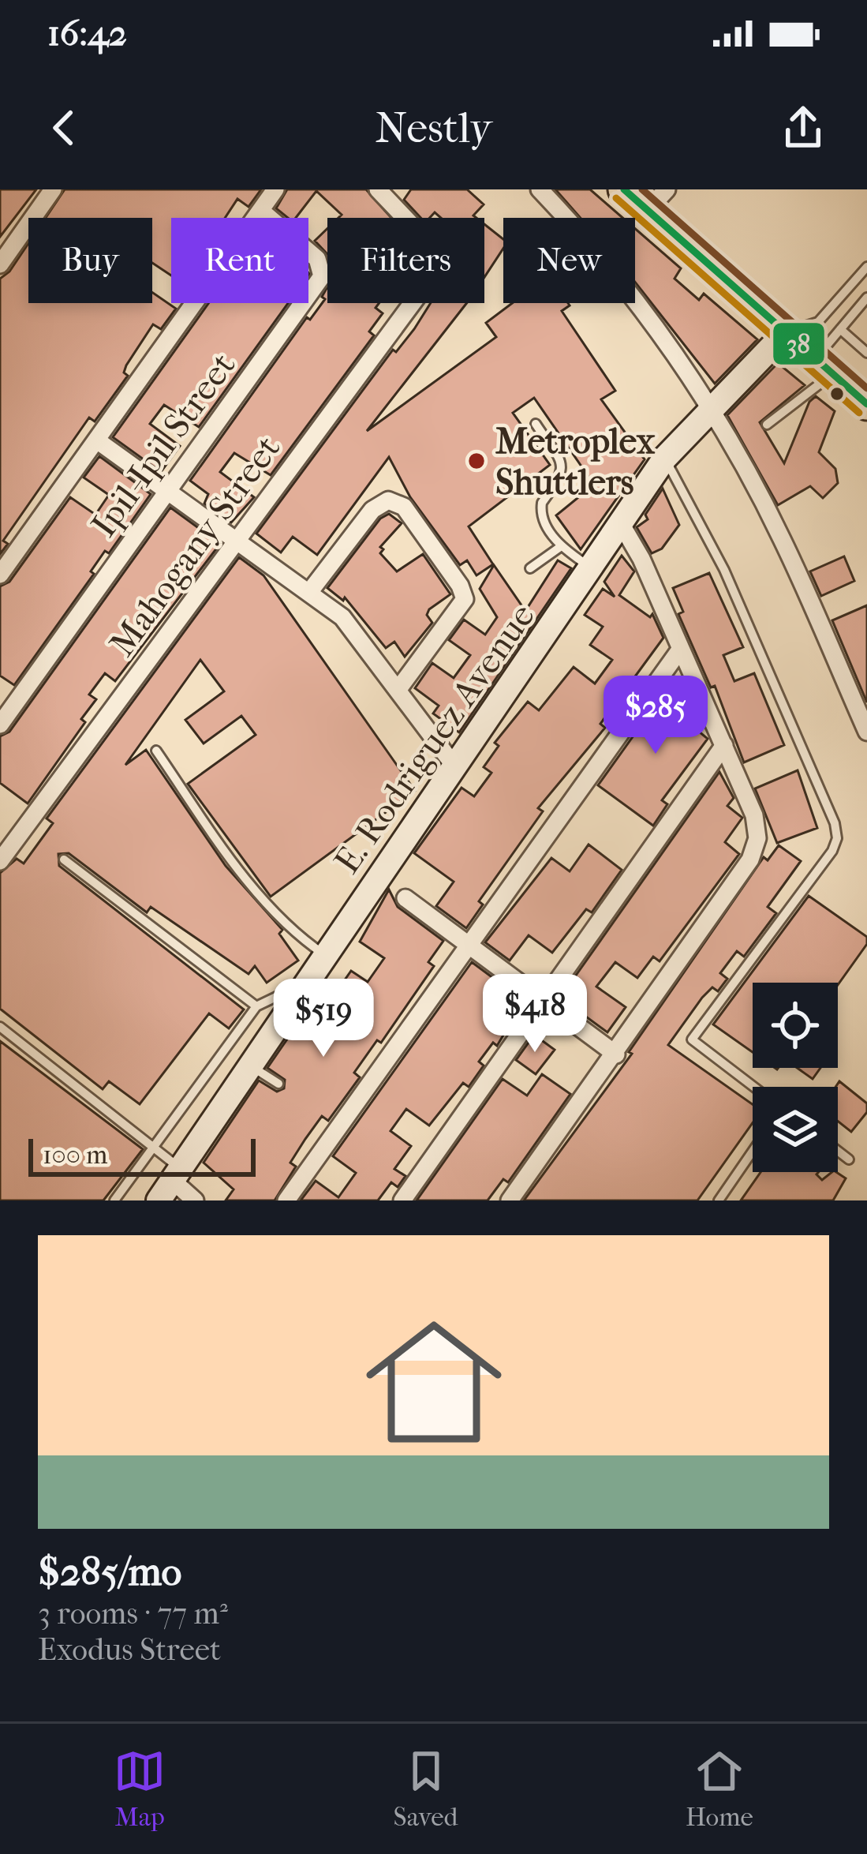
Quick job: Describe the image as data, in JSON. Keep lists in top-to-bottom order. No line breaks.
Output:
{"streets":{"street":["Ipil-Ipil Street","Mahogany Street","E. Rodriguez Avenue"]},"places":["Metroplex Shuttlers"],"lines":["transit line 38"],"scale_bar":"100 m","page":{"status":"16:42","header":"Nestly","chip":["Buy","Rent","Filters","New"],"price":["$285","$418","$519"],"scale":"100 m","list":[{"name":"$285/mo","note":"3 rooms · 77 m² · Exodus Street"}],"tabs":["Map","Saved","Home"]}}
